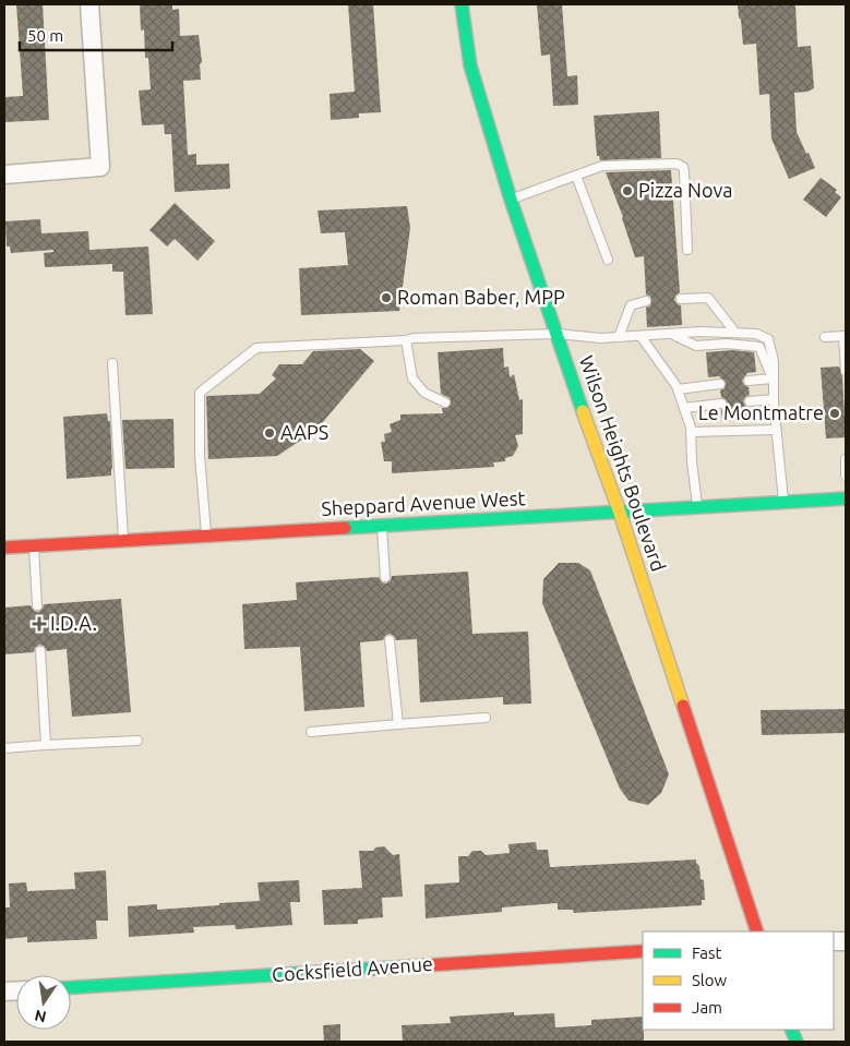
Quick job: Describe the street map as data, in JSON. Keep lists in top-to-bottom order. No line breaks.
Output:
{"streets":{"main road":["Wilson Heights Boulevard","Sheppard Avenue West","Cocksfield Avenue"]},"crossings":[["Wilson Heights Boulevard","Sheppard Avenue West"]],"places":{"other":["Pizza Nova","Roman Baber, MPP","Le Montmatre","AAPS"],"health":["I.D.A."]},"legend":["Fast","Slow","Jam"],"scale_bar":"50 m","north":"bottom"}
